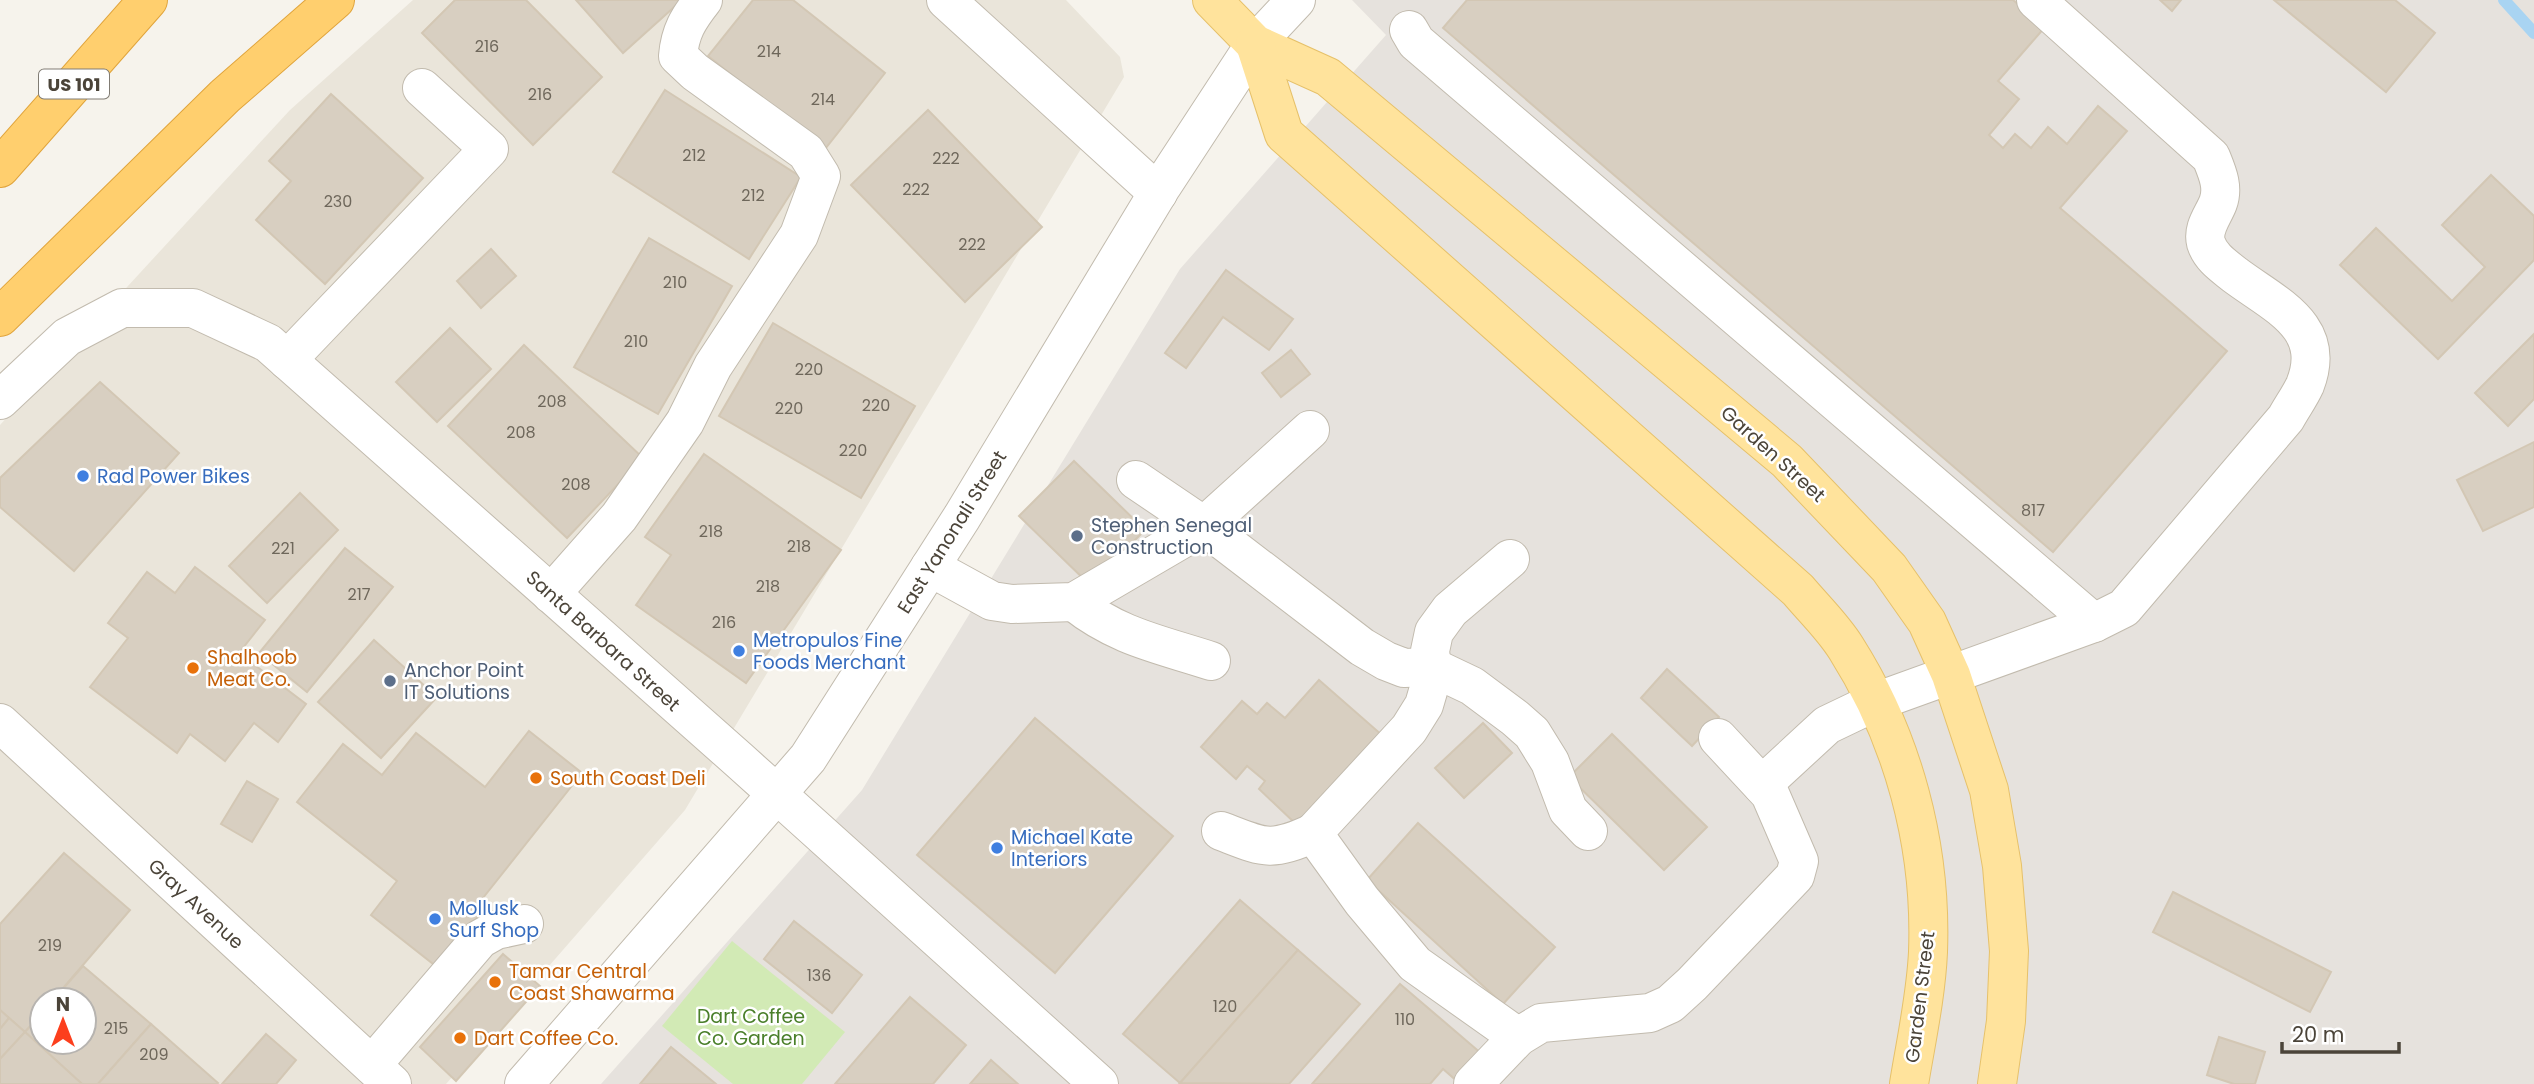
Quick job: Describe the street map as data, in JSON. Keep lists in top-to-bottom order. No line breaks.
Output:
{"streets":{"highway":["US 101"],"main road":["Garden Street"],"street":["East Yanonali Street","Santa Barbara Street","Gray Avenue"]},"crossings":[["Garden Street","East Yanonali Street"],["East Yanonali Street","Santa Barbara Street"]],"parks":["Dart Coffee Co. Garden"],"places":["Rad Power Bikes","Stephen Senegal Construction","Metropulos Fine Foods Merchant","Shalhoob Meat Co.","Anchor Point IT Solutions","South Coast Deli","Michael Kate Interiors","Mollusk Surf Shop","Tamar Central Coast Shawarma","Dart Coffee Co."],"house_numbers":["216","214","216","214","212","222","222","212","230","222","210","210","220","208","220","220","208","220","208","817","218","218","221","218","217","216","219","136","120","110","215","209"],"scale_bar":"20 m","north":"top"}
